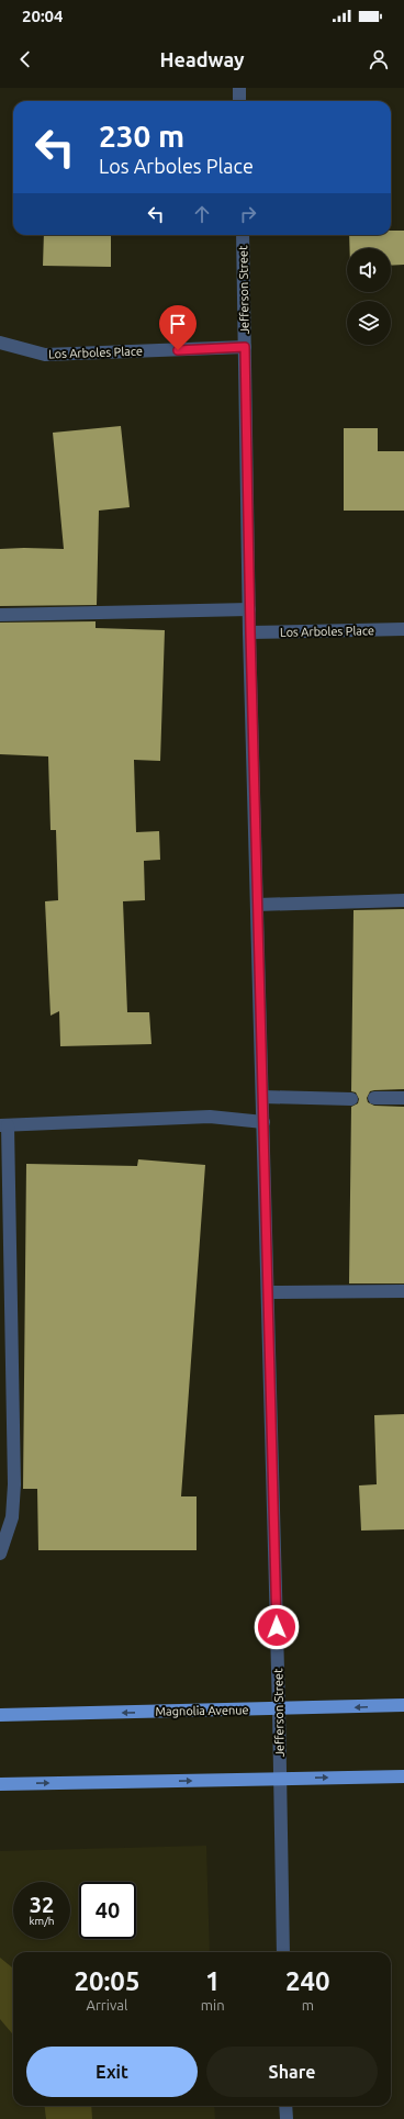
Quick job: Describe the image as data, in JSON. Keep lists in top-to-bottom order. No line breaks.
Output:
{"streets":{"main road":["Magnolia Avenue"],"street":["Jefferson Street","Los Arboles Place"]},"crossings":[["Jefferson Street","Los Arboles Place"],["Jefferson Street","Magnolia Avenue"]],"page":{"status":"20:04","header":"Headway","turn":["230 m","Los Arboles Place"],"speed":"32 km/h","limit":"40","eta":["20:05","Arrival","1","min","240","m"],"buttons":["Exit","Share"]}}
